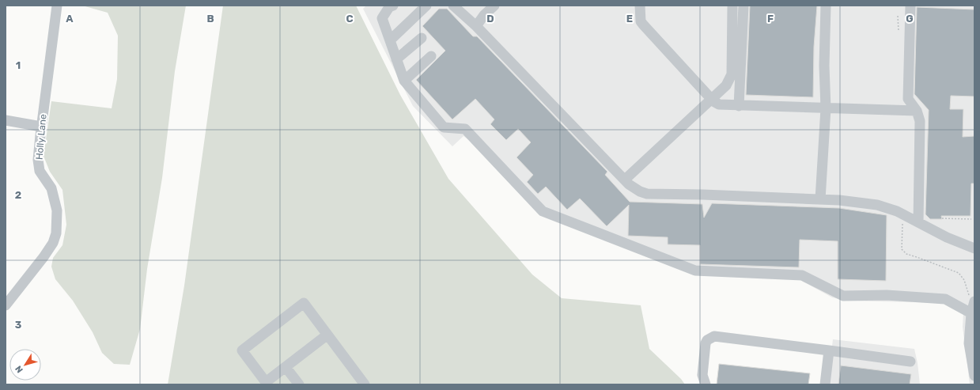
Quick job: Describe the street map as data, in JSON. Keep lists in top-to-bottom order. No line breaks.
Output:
{"streets":{"street":["Holly Lane"]},"north":"bottom left","grid":{"columns":["A","B","C","D","E","F","G"],"rows":["1","2","3"]}}
